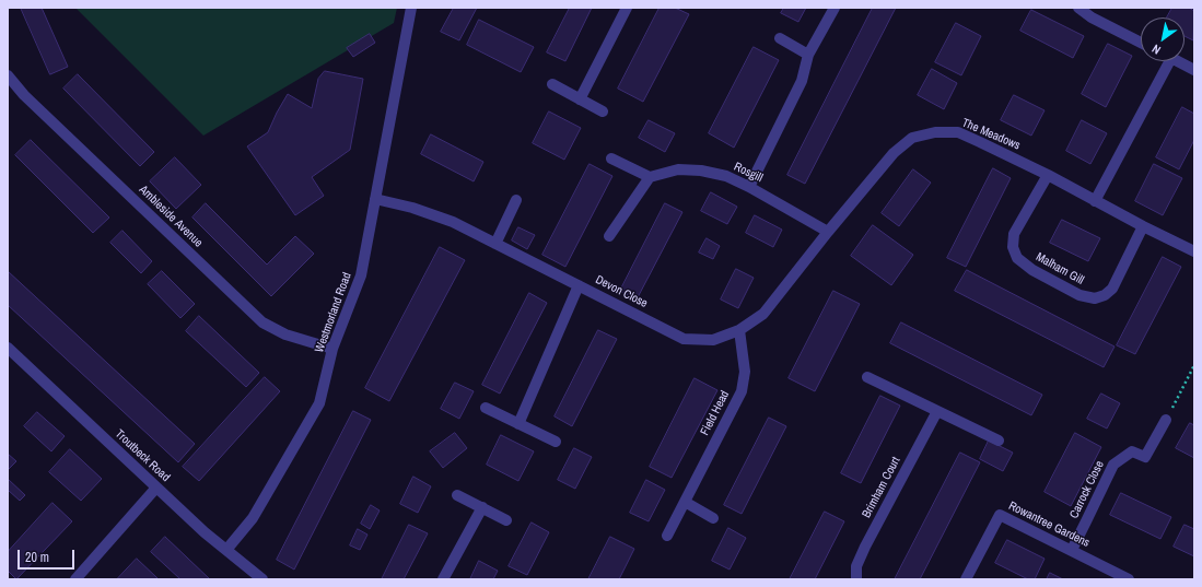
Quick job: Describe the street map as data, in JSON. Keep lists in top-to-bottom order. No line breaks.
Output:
{"streets":{"street":["The Meadows","Rosgill","Ambleside Avenue","Malham Gill","Devon Close","Westmorland Road","Field Head","Troutbeck Road","Brimham Court","Carrock Close","Rowantree Gardens"]},"crossings":[["The Meadows","Rosgill"],["The Meadows","Malham Gill"],["The Meadows","Devon Close"],["The Meadows","Field Head"],["Ambleside Avenue","Westmorland Road"],["Devon Close","Westmorland Road"],["Devon Close","Field Head"],["Westmorland Road","Troutbeck Road"],["Carrock Close","Rowantree Gardens"]],"scale_bar":"20 m","north":"bottom left"}
